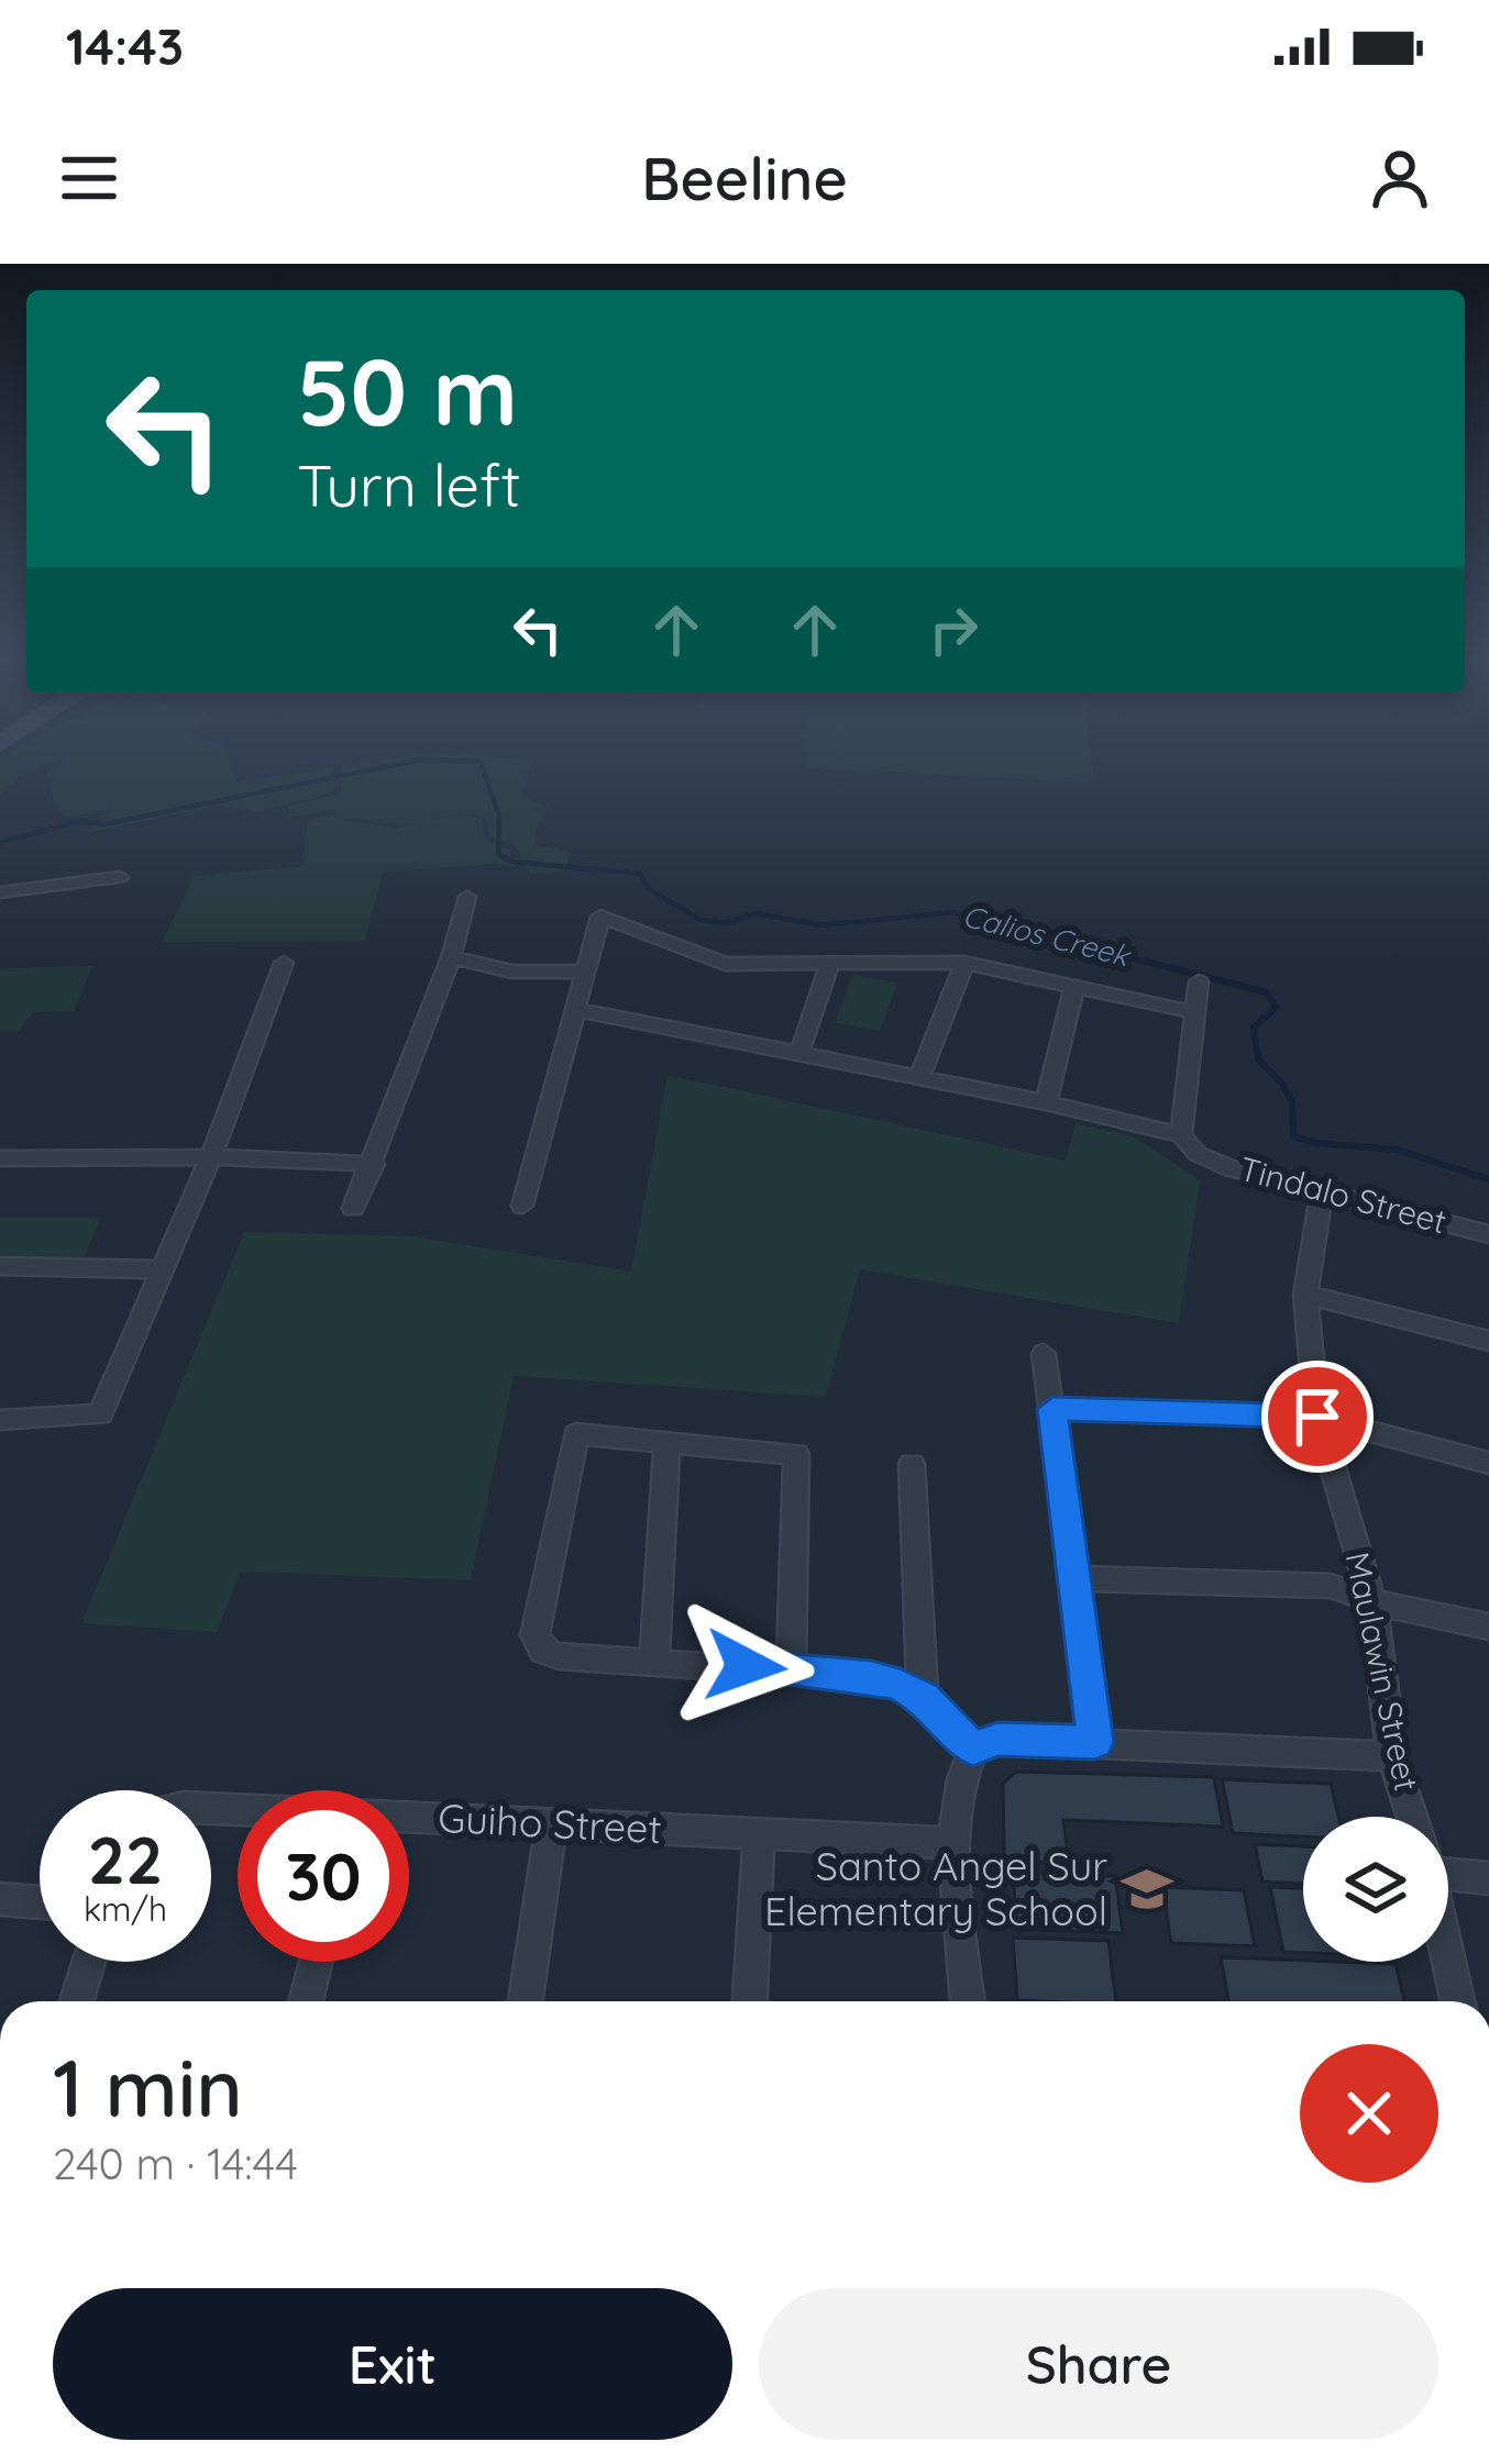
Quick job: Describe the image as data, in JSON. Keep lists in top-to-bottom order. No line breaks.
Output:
{"streets":{"street":["Tindalo Street","Maulawin Street","Guiho Street"]},"crossings":[["Tindalo Street","Maulawin Street"]],"water":["Calios Creek"],"places":{"school or university":["Santo Angel Sur Elementary School"]},"page":{"status":"14:43","header":"Beeline","turn":["50 m","Turn left"],"speed":"22 km/h","limit":"30","heading":["1 min","240 m · 14:44"],"buttons":["Exit","Share"]}}
